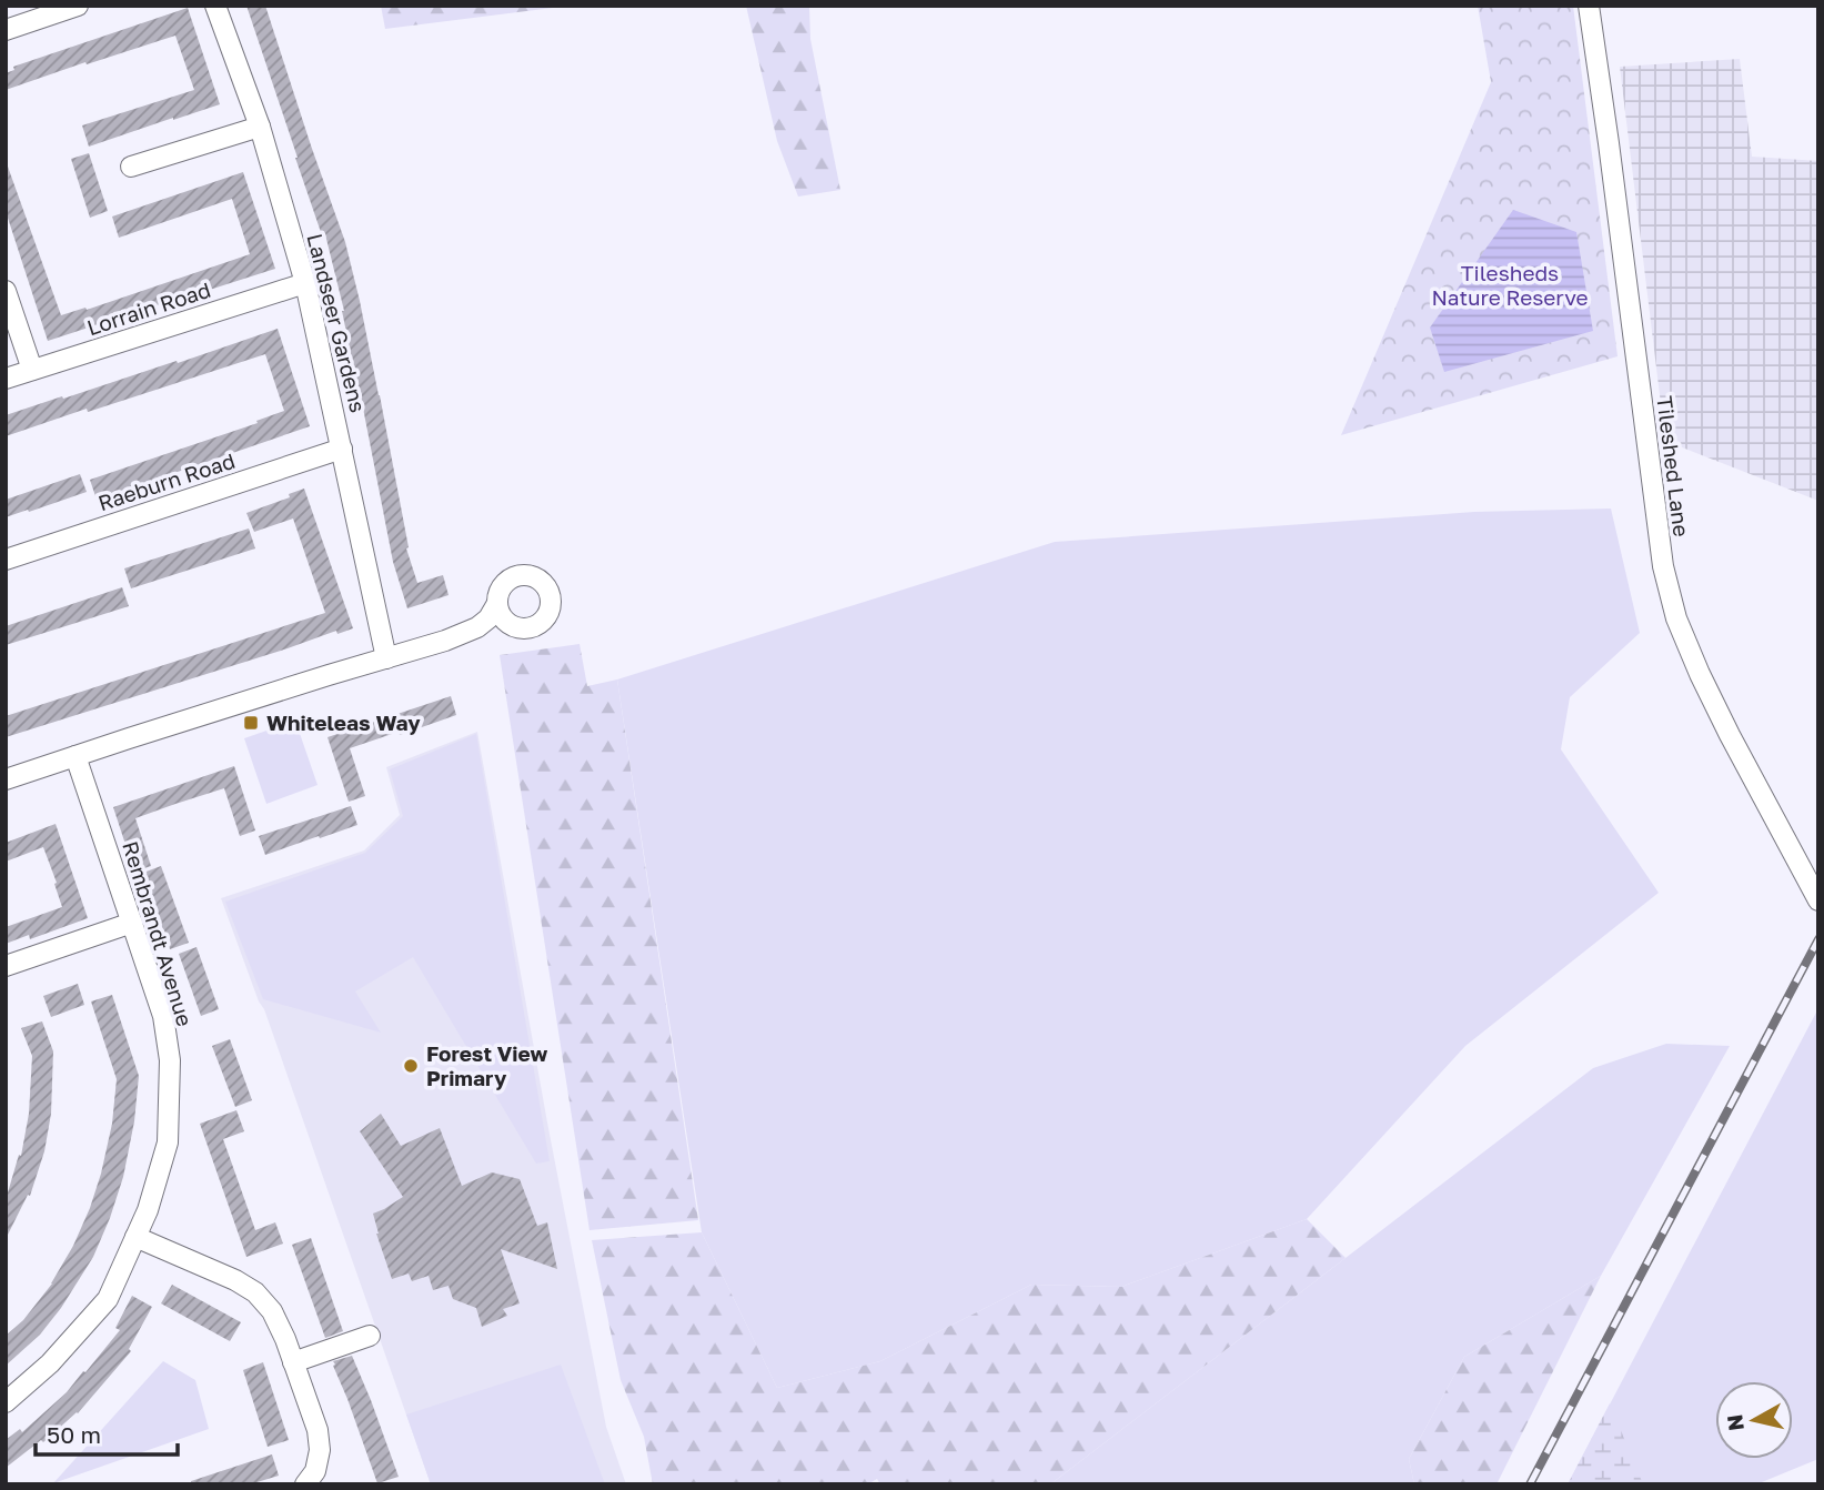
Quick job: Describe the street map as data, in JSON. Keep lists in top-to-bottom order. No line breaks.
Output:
{"streets":{"street":["Lorrain Road","Landseer Gardens","Tileshed Lane","Raeburn Road","Rembrandt Avenue"]},"crossings":[["Lorrain Road","Landseer Gardens"],["Landseer Gardens","Raeburn Road"]],"parks":["Tilesheds Nature Reserve"],"places":{"transit":["Whiteleas Way"],"other":["Forest View Primary"]},"scale_bar":"50 m","north":"left"}
